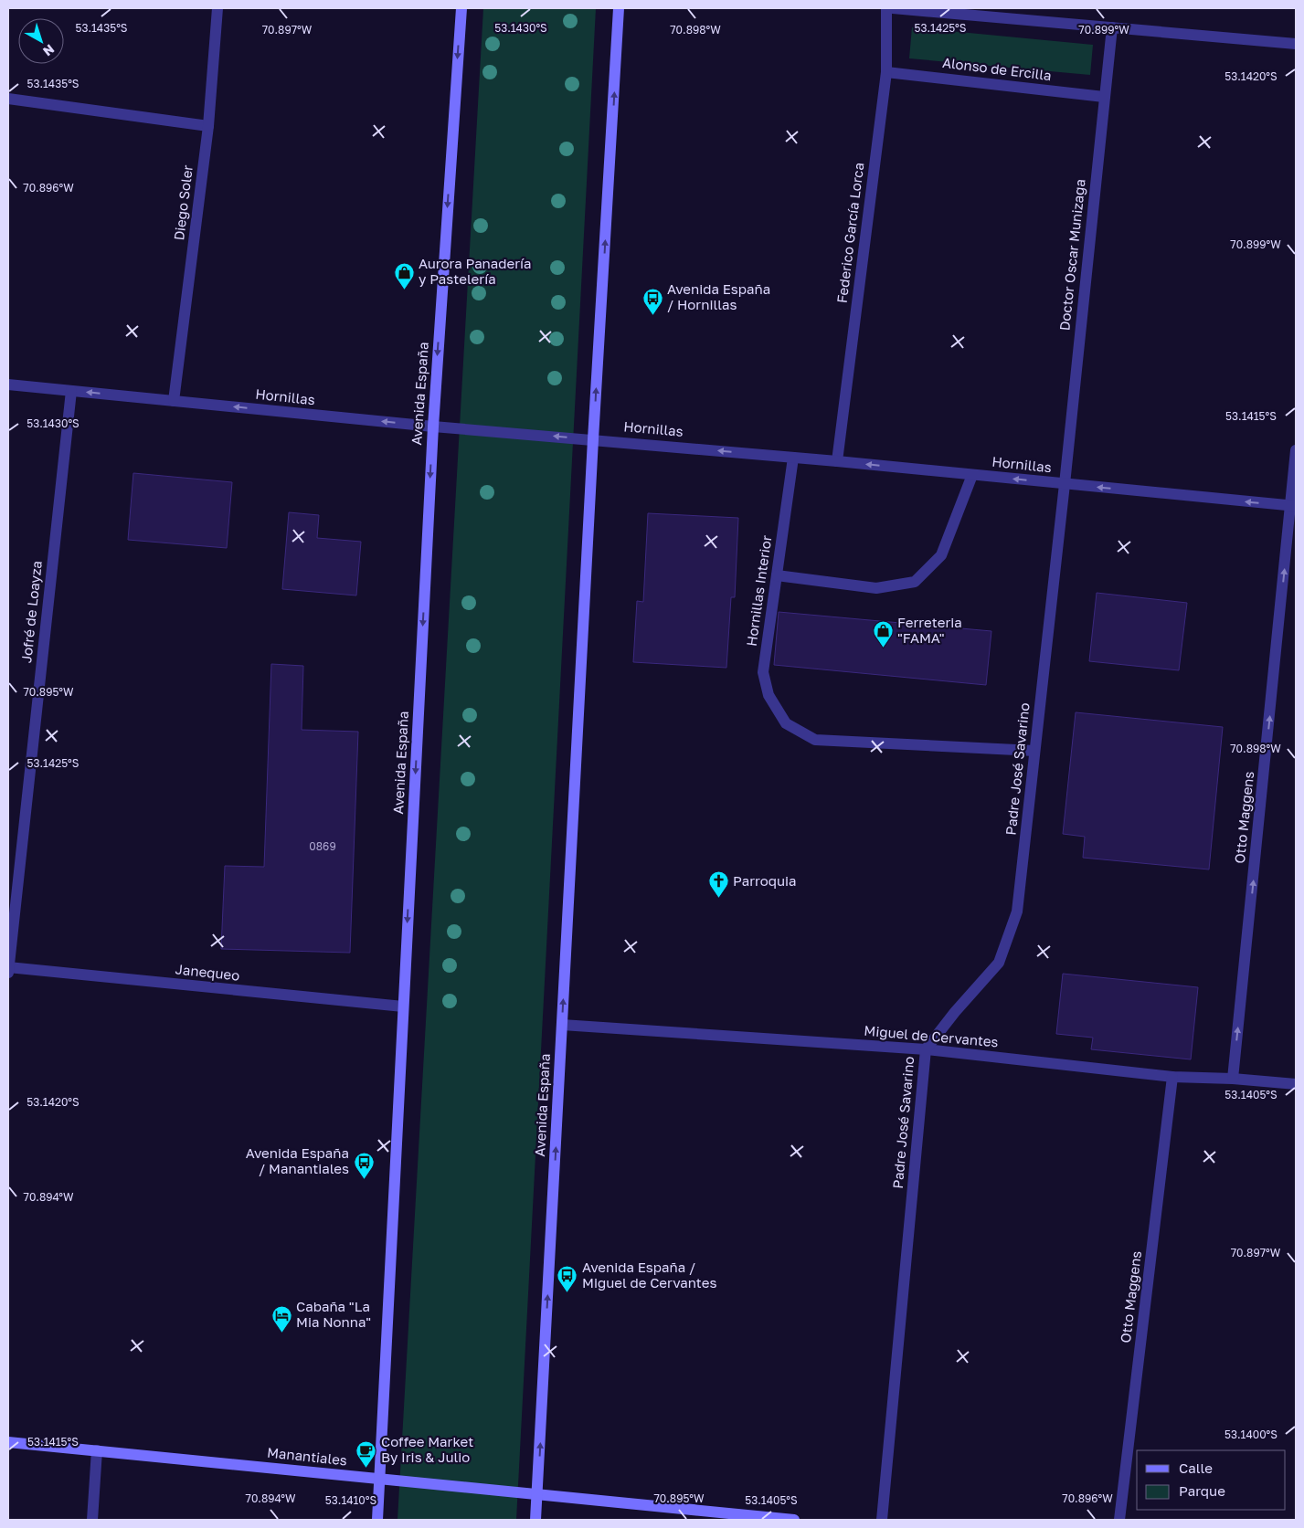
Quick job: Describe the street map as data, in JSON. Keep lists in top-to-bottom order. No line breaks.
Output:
{"streets":{"main road":["Avenida España","Manantiales"],"street":["Alonso de Ercilla","Diego Soler","Federico García Lorca","Doctor Oscar Munizaga","Hornillas","Hornillas Interior","Jofré de Loayza","Padre José Savarino","Otto Maggens","Janequeo","Miguel de Cervantes"]},"crossings":[["Alonso de Ercilla","Federico García Lorca"],["Alonso de Ercilla","Doctor Oscar Munizaga"],["Diego Soler","Hornillas"],["Federico García Lorca","Hornillas"],["Doctor Oscar Munizaga","Hornillas"],["Doctor Oscar Munizaga","Padre José Savarino"],["Avenida España","Hornillas"],["Avenida España","Janequeo"],["Avenida España","Miguel de Cervantes"],["Avenida España","Manantiales"],["Hornillas","Hornillas Interior"],["Hornillas","Jofré de Loayza"],["Hornillas","Padre José Savarino"],["Hornillas","Otto Maggens"],["Hornillas Interior","Padre José Savarino"],["Jofré de Loayza","Janequeo"],["Padre José Savarino","Miguel de Cervantes"],["Otto Maggens","Miguel de Cervantes"]],"one_way":["Hornillas","Otto Maggens"],"places":{"shop":["Aurora Panadería y Pastelería","Ferreteria \"FAMA\""],"bus stop":["Avenida España / Hornillas","Avenida España / Manantiales","Avenida España / Miguel de Cervantes"],"church":["Parroquia"],"hotel":["Cabaña \"La Mia Nonna\""],"cafe":["Coffee Market By Iris & Julio"]},"house_numbers":["0869"],"legend":["Calle","Parque"],"north":"bottom right","coordinates":["53.1435°S","53.1430°S","53.1425°S","70.897°W","70.898°W","70.899°W","53.1420°S","70.896°W","53.1415°S","70.895°W","53.1405°S","70.894°W","53.1400°S","53.1410°S"]}
